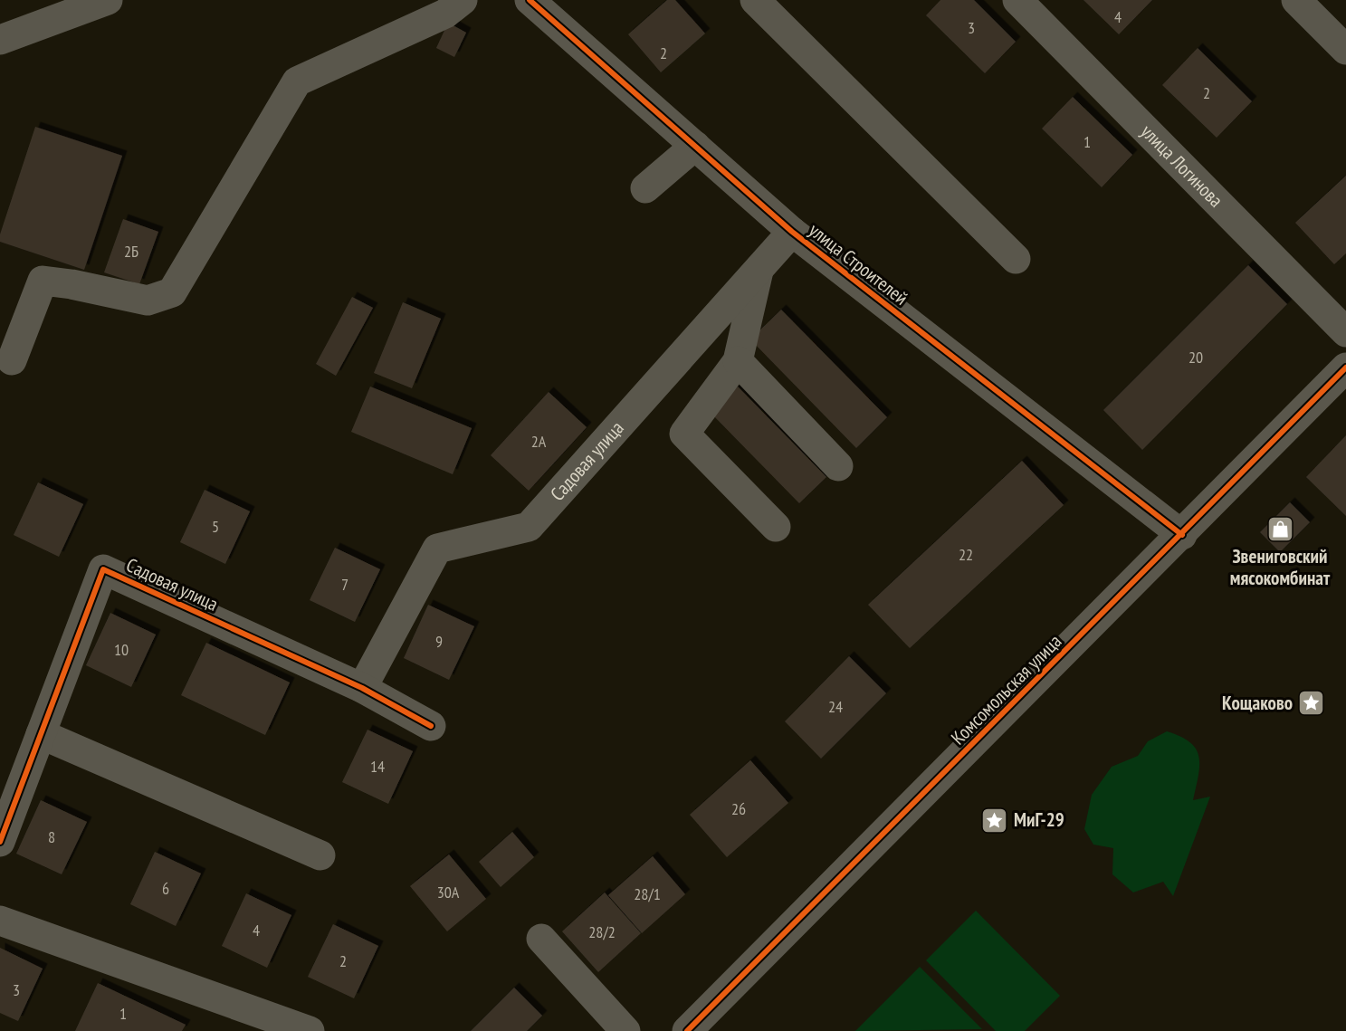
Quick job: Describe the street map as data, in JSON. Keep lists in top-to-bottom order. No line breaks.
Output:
{"streets":{"street":["улица Логинова","улица Строителей","Садовая улица","Комсомольская улица"]},"crossings":[["улица Строителей","Садовая улица"],["улица Строителей","Комсомольская улица"]],"places":{"shop":["Звениговский мясокомбинат"],"place":["Кощаково","МиГ-29"]},"house_numbers":["4","3","2","2","1","2Б","20","2А","5","22","7","9","10","24","14","26","8","6","30А","28/1","4","28/2","2","3","1"]}
